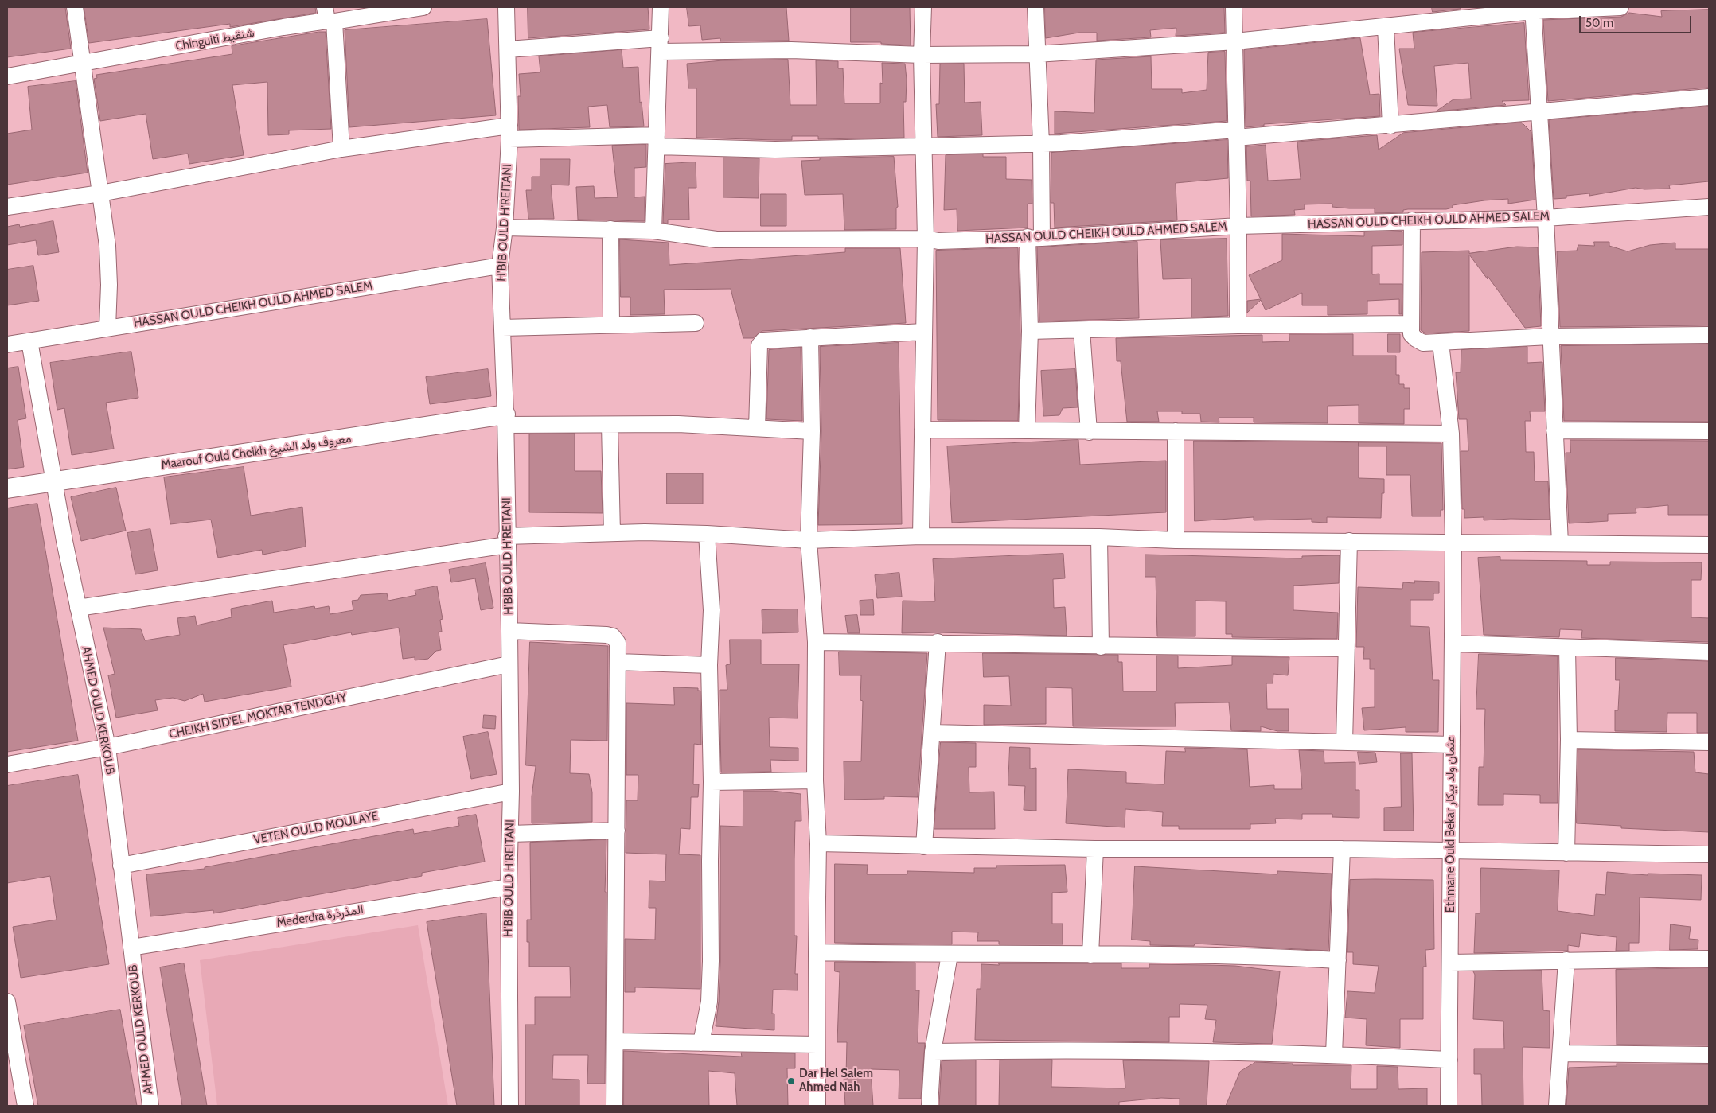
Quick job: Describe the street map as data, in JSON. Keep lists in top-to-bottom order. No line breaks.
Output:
{"streets":{"street":["Chinguiti شنقيط","HASSAN OULD CHEIKH OULD AHMED SALEM","H'BIB OULD H'REITANI","Maarouf Ould Cheikh معروف ولد الشيخ","AHMED OULD KERKOUB","CHEIKH SID'EL MOKTAR TENDGHY","Ethmane Ould Bekar عثمان ولد بيكار","VETEN OULD MOULAYE","Mederdra المذرذرة"]},"crossings":[["HASSAN OULD CHEIKH OULD AHMED SALEM","H'BIB OULD H'REITANI"],["HASSAN OULD CHEIKH OULD AHMED SALEM","AHMED OULD KERKOUB"],["H'BIB OULD H'REITANI","Maarouf Ould Cheikh معروف ولد الشيخ"],["H'BIB OULD H'REITANI","CHEIKH SID'EL MOKTAR TENDGHY"],["H'BIB OULD H'REITANI","VETEN OULD MOULAYE"],["H'BIB OULD H'REITANI","Mederdra المذرذرة"],["Maarouf Ould Cheikh معروف ولد الشيخ","AHMED OULD KERKOUB"],["AHMED OULD KERKOUB","CHEIKH SID'EL MOKTAR TENDGHY"],["AHMED OULD KERKOUB","VETEN OULD MOULAYE"],["AHMED OULD KERKOUB","Mederdra المذرذرة"]],"places":["Dar Hel Salem Ahmed Nah"],"scale_bar":"50 m"}
